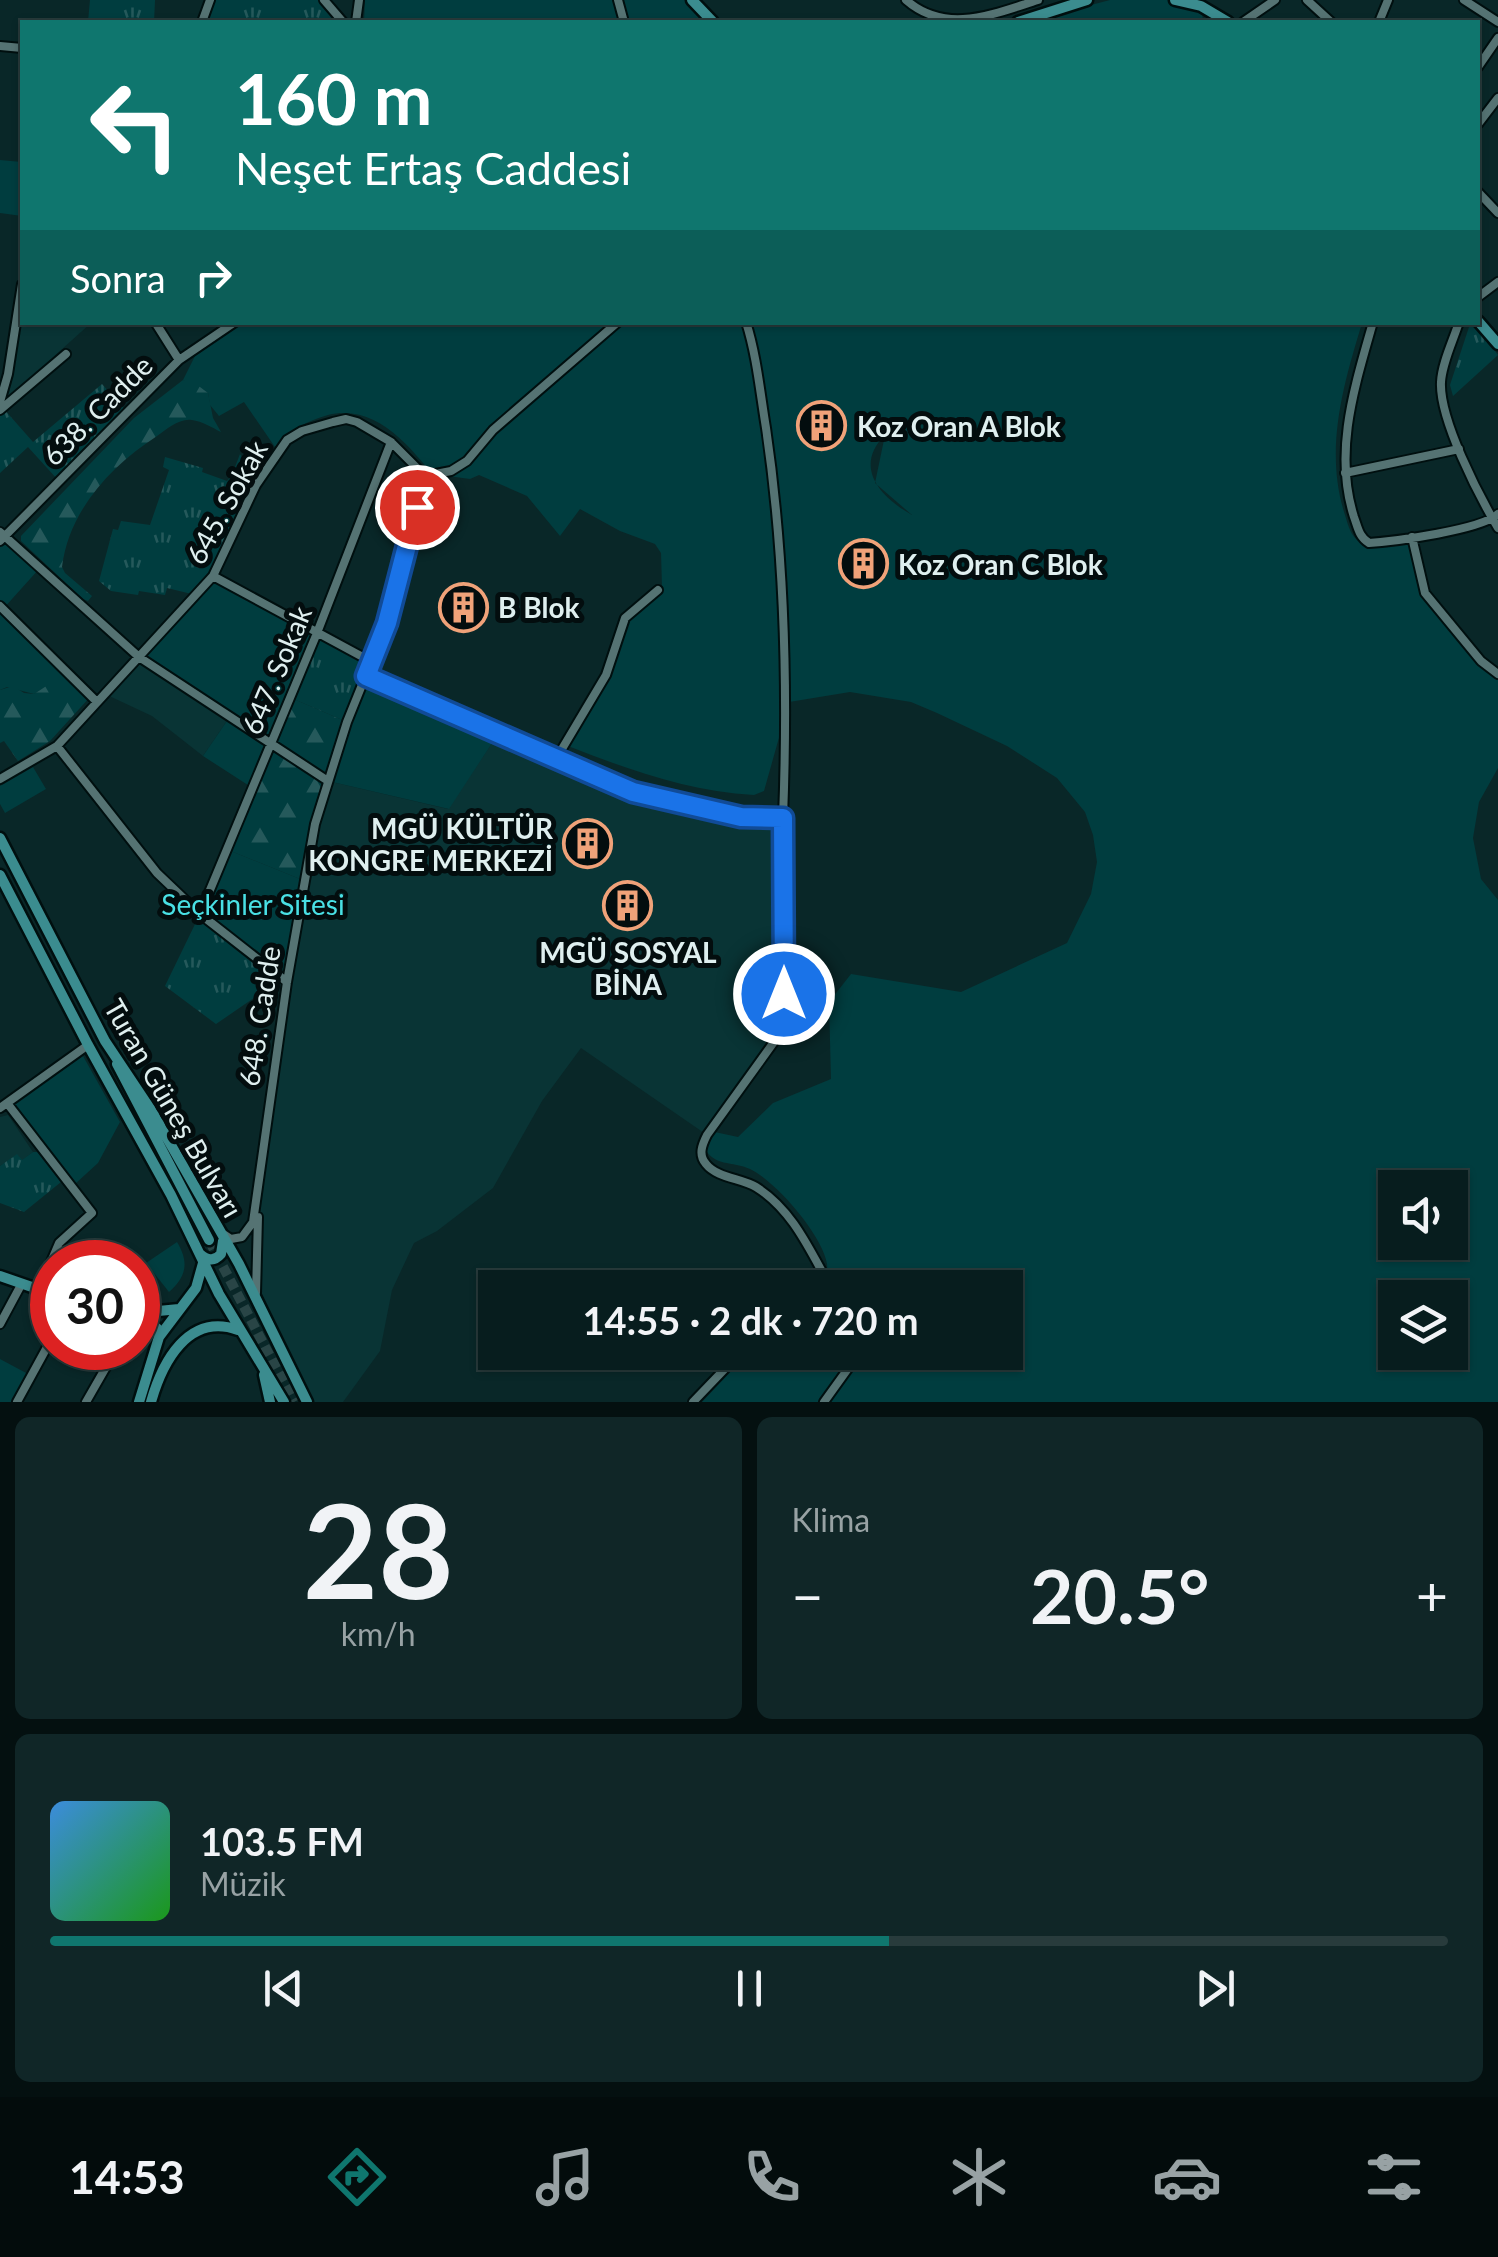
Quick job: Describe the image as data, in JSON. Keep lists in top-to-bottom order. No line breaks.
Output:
{"streets":{"main road":["Turan Güneş Bulvarı"],"street":["638. Cadde","645. Sokak","647. Sokak","648. Cadde"]},"crossings":[["645. Sokak","647. Sokak"],["645. Sokak","648. Cadde"]],"parks":["Seçkinler Sitesi"],"places":{"building":["Koz Oran A Blok","Koz Oran C Blok","B Blok","MGÜ KÜLTÜR KONGRE MERKEZİ","MGÜ SOSYAL BİNA"]},"page":{"turn":["160 m","Neşet Ertaş Caddesi"],"then":"Sonra","limit":"30","trip":"14:55 · 2 dk · 720 m","tile":[["28","km/h"],"Klima"],"heat":["−","20.5°","+"],"song":["103.5 FM","Müzik"],"tabs":"14:53"}}
